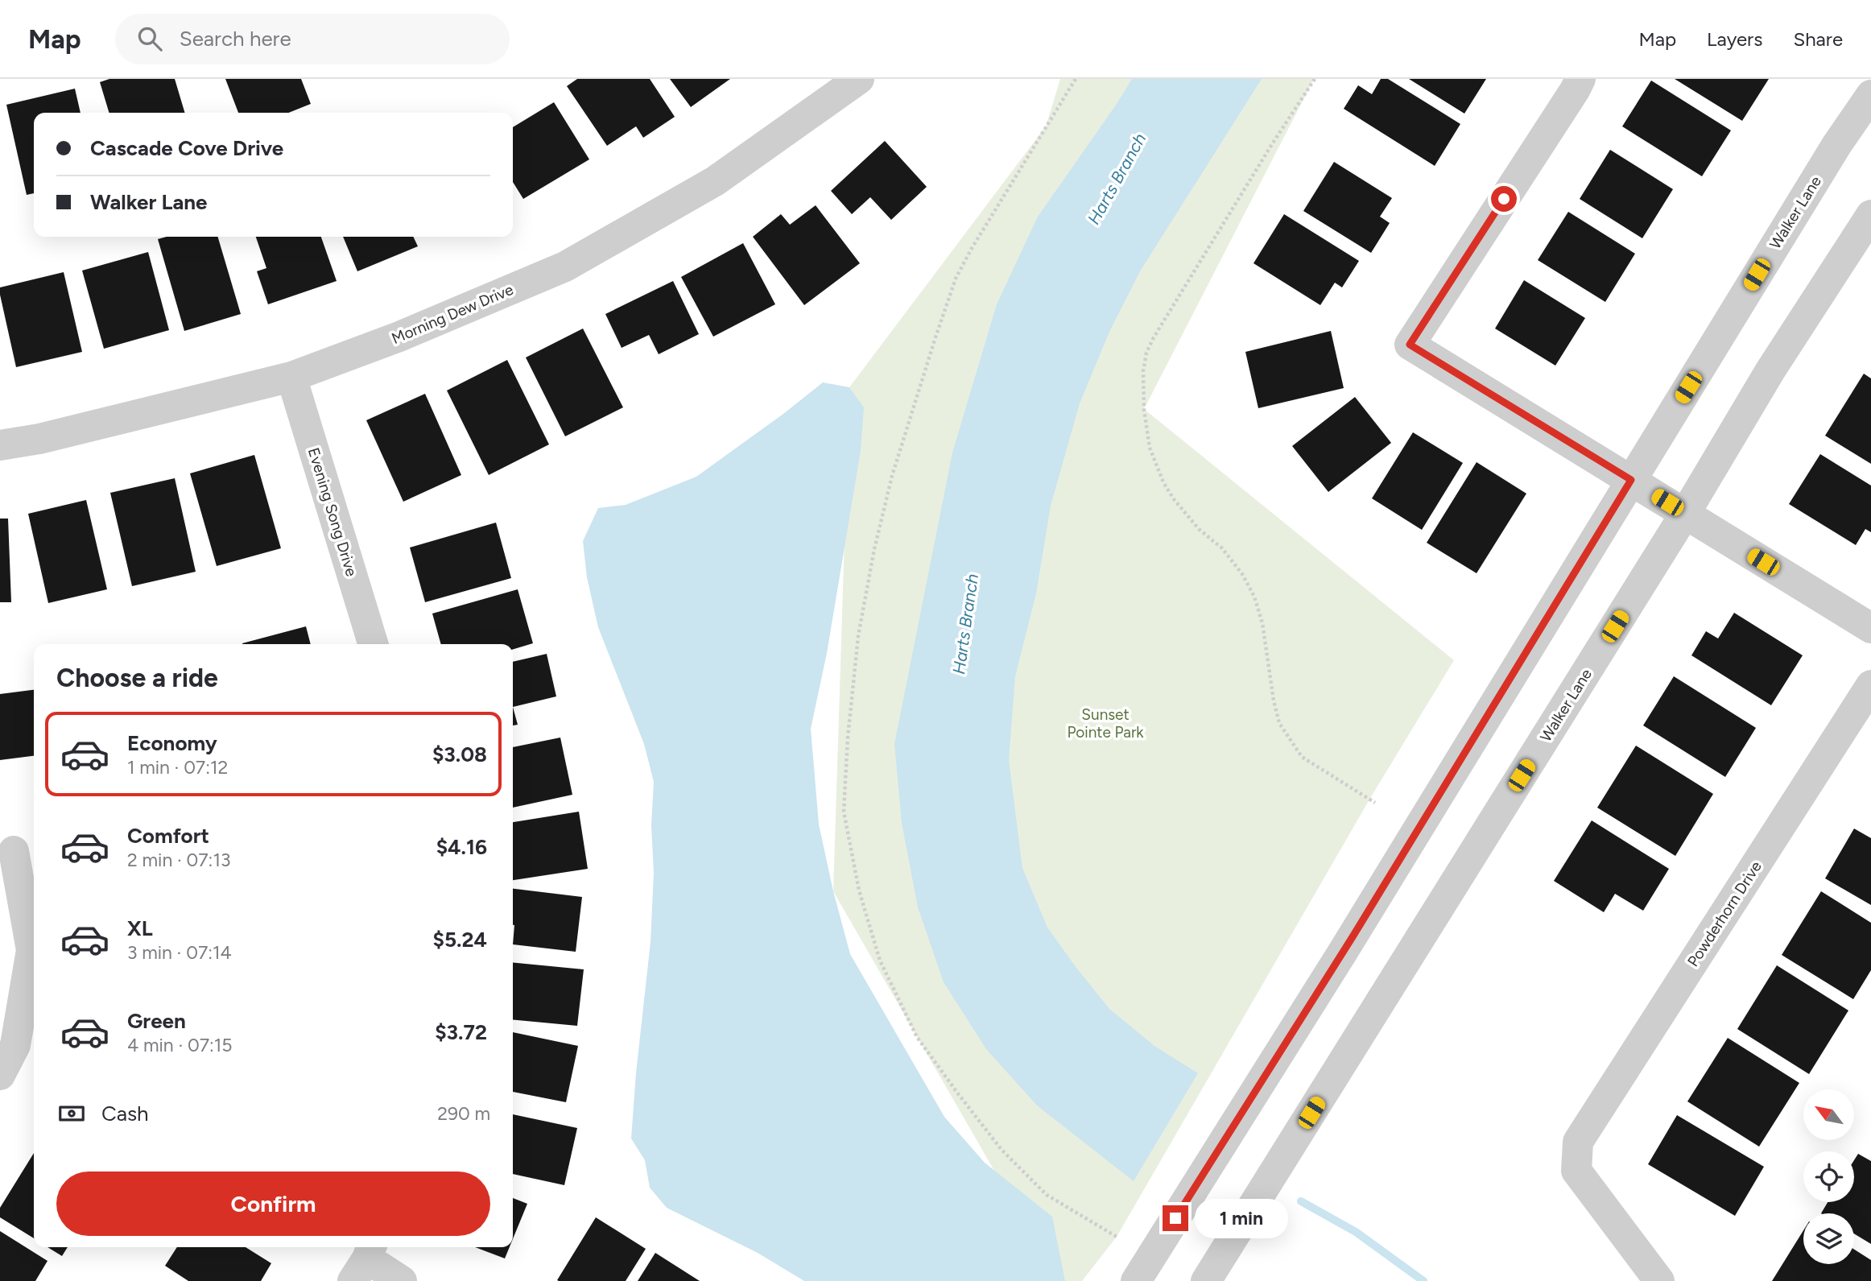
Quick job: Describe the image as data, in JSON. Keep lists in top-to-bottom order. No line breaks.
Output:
{"streets":{"street":["Walker Lane","Morning Dew Drive","Evening Song Drive","Powderhorn Drive"]},"crossings":[["Morning Dew Drive","Evening Song Drive"]],"water":["Harts Branch"],"parks":["Sunset Pointe Park"],"north":"top left","page":{"header":"Map","search":"Search here","nav":["Map","Layers","Share"],"banner":["Cascade Cove Drive","Walker Lane"],"heading":"Choose a ride","list":[{"name":"Economy","note":"1 min · 07:12","value":"$3.08"},{"name":"Comfort","note":"2 min · 07:13","value":"$4.16"},{"name":"XL","note":"3 min · 07:14","value":"$5.24"},{"name":"Green","note":"4 min · 07:15","value":"$3.72"}],"pay":["Cash","290 m"],"buttons":"Confirm","bubble":"1 min"}}
